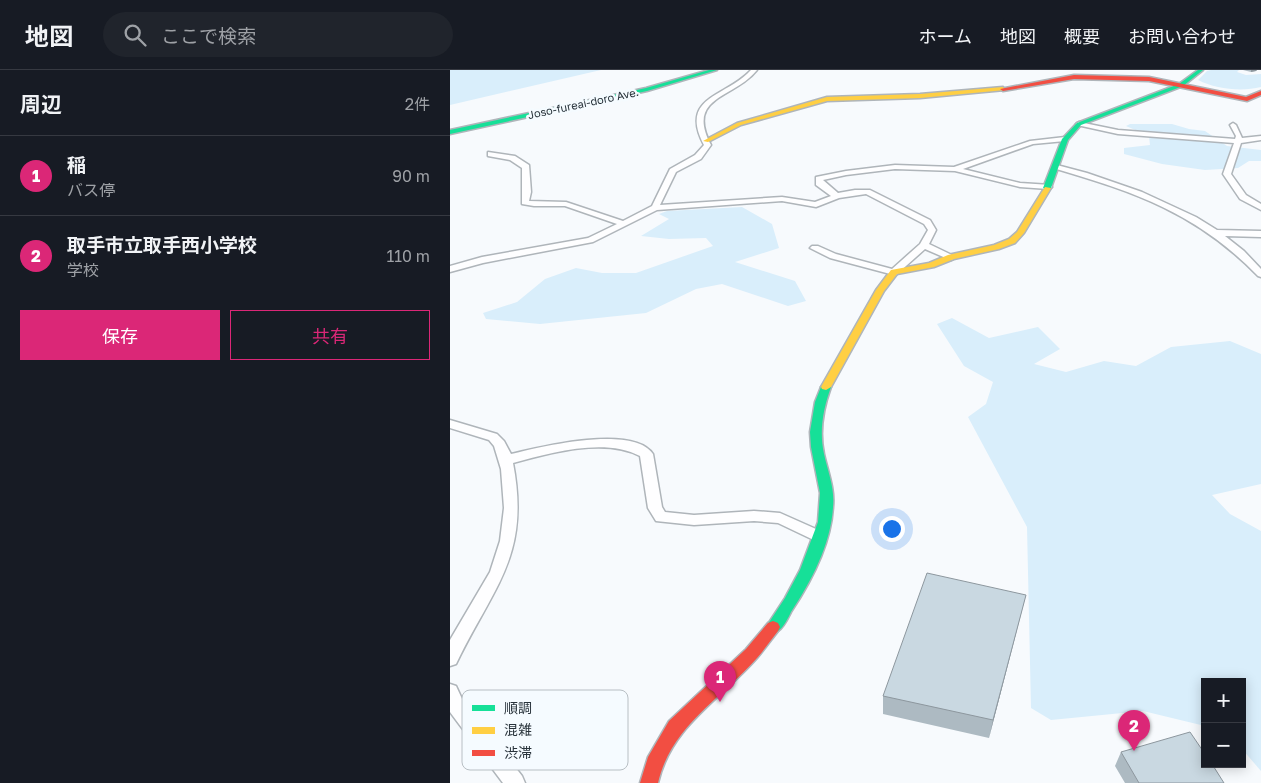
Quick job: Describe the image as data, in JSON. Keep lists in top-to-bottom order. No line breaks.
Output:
{"streets":{"street":["Joso-fureai-doro Ave."]},"legend":["順調","混雑","渋滞"],"page":{"header":"地図","search":"ここで検索","nav":["ホーム","地図","概要","お問い合わせ"],"heading":["周辺","2件"],"list":[{"mark":"1","name":"稲","note":"バス停","value":"90 m"},{"mark":"2","name":"取手市立取手西小学校","note":"学校","value":"110 m"}],"buttons":["保存","共有"],"pins":["1","2"],"map_buttons":["+","−"]}}
